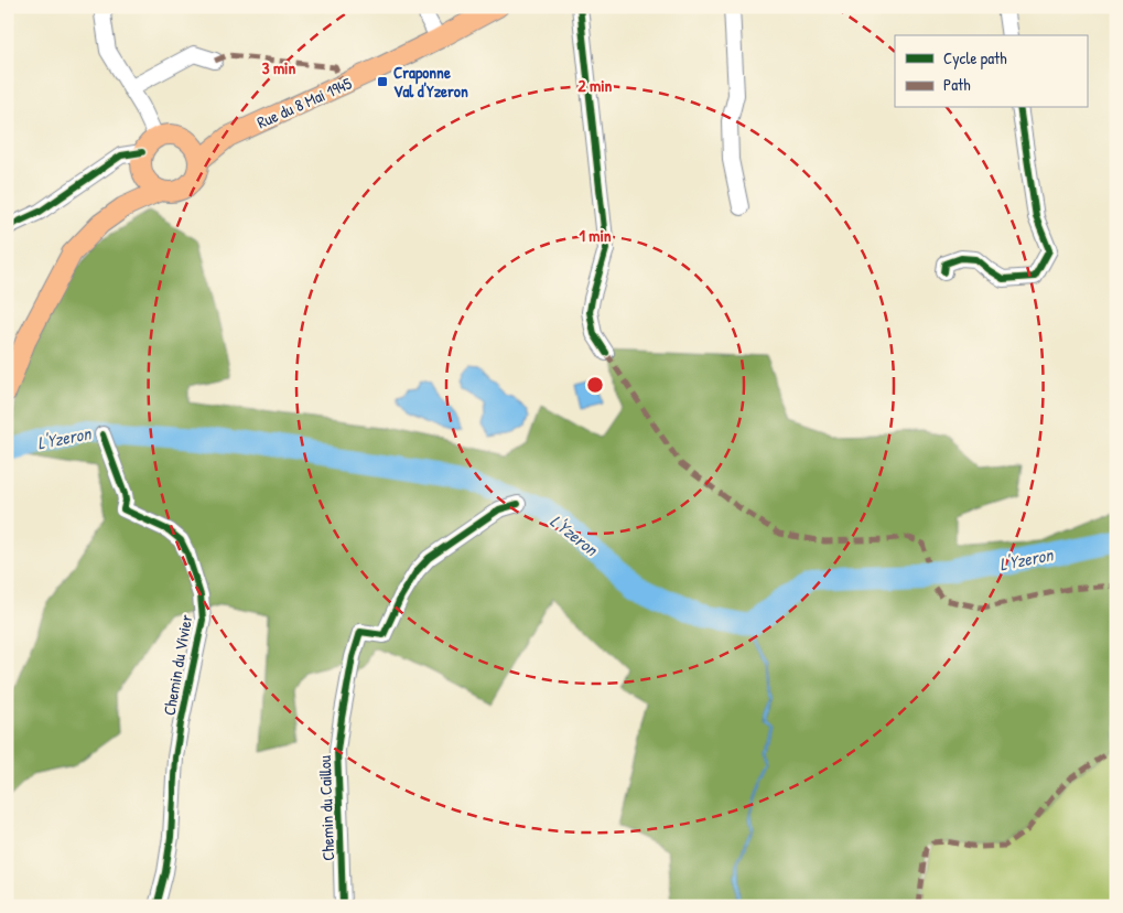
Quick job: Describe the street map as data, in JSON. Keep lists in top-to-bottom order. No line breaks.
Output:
{"streets":{"main road":["Rue du 8 Mai 1945"],"street":["Chemin du Vivier","Chemin du Caillou"]},"water":["L'Yzeron"],"places":{"transit":["Craponne Val d'Yzeron"]},"legend":["Cycle path","Path"],"rings":["3 min","2 min","1 min"]}
